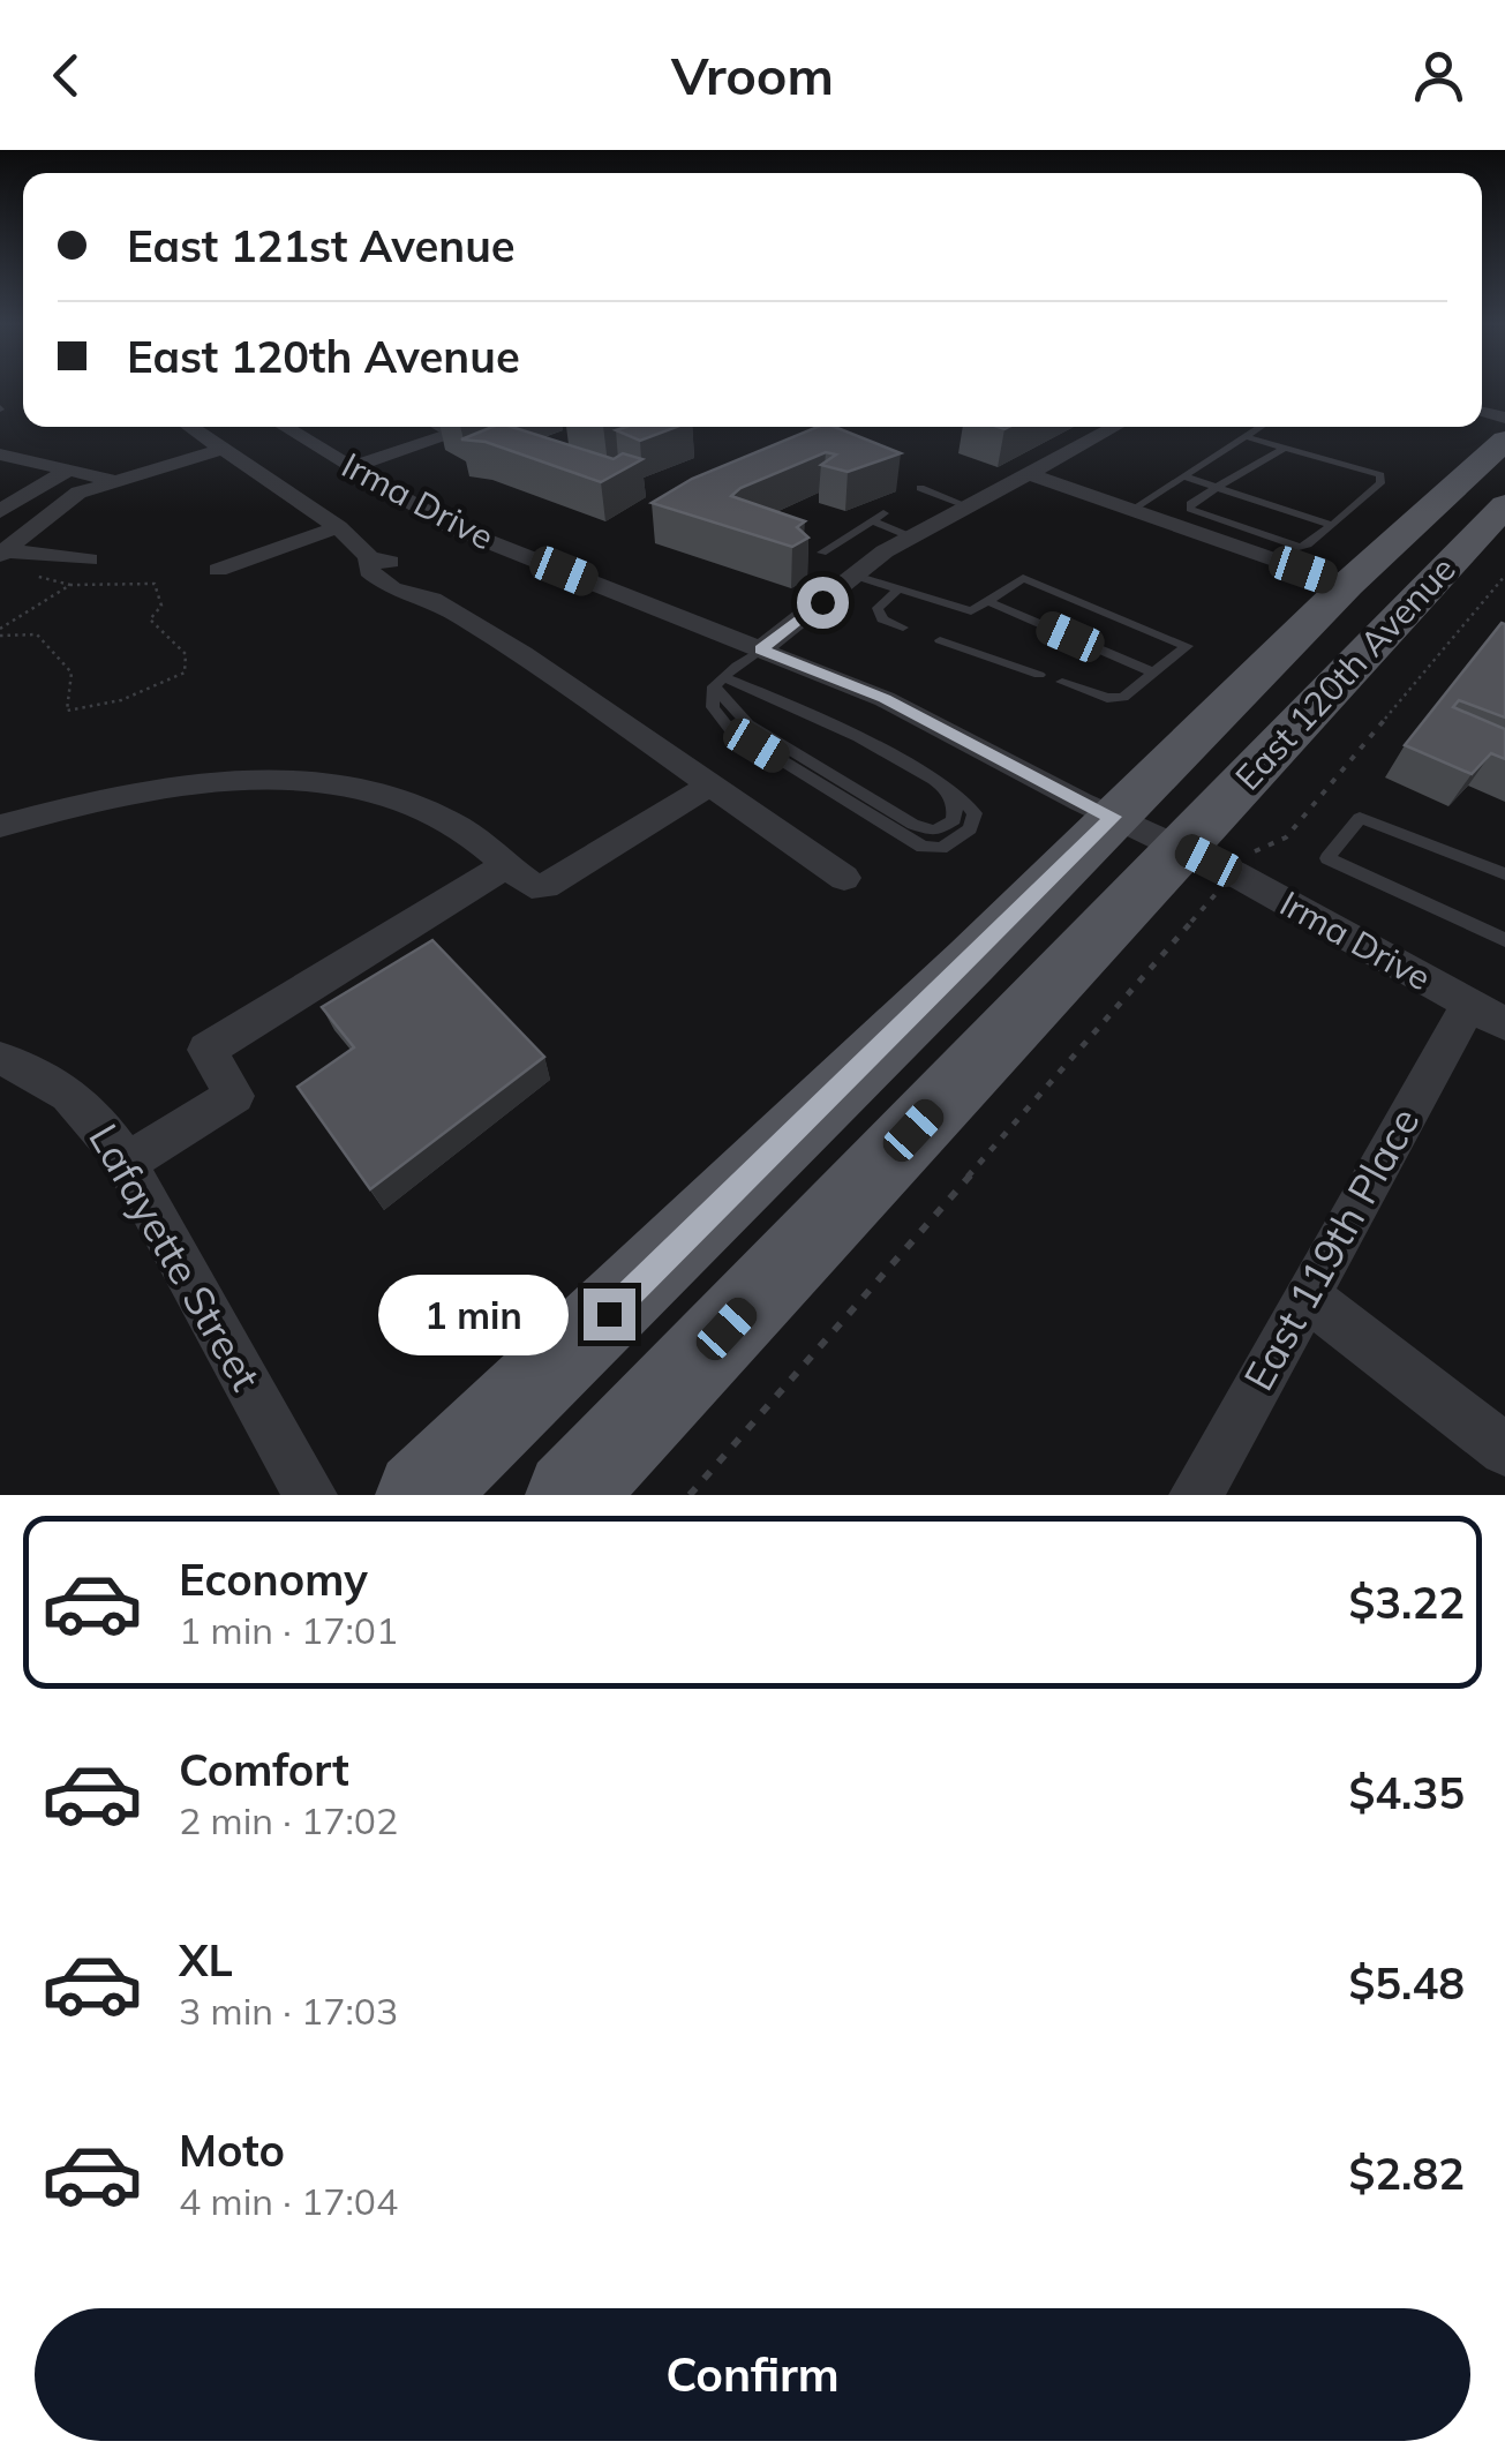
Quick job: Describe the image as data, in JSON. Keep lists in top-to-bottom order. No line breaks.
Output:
{"streets":{"main road":["East 120th Avenue"],"street":["Irma Drive","East 119th Place","Lafayette Street"]},"crossings":[["Irma Drive","East 120th Avenue"],["Irma Drive","East 119th Place"]],"page":{"header":"Vroom","banner":["East 121st Avenue","East 120th Avenue"],"bubble":"1 min","list":[{"name":"Economy","note":"1 min · 17:01","value":"$3.22"},{"name":"Comfort","note":"2 min · 17:02","value":"$4.35"},{"name":"XL","note":"3 min · 17:03","value":"$5.48"},{"name":"Moto","note":"4 min · 17:04","value":"$2.82"}],"buttons":"Confirm"}}
